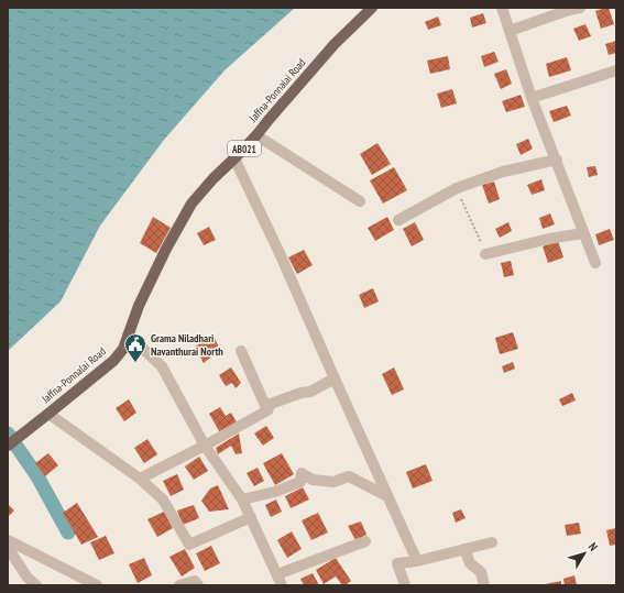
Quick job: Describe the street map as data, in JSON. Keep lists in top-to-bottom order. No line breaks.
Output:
{"streets":{"main road":["Jaffna-Ponnalai Road","AB021"]},"places":{"public building":["Grama Niladhari Navanthurai North"]},"north":"top right"}
